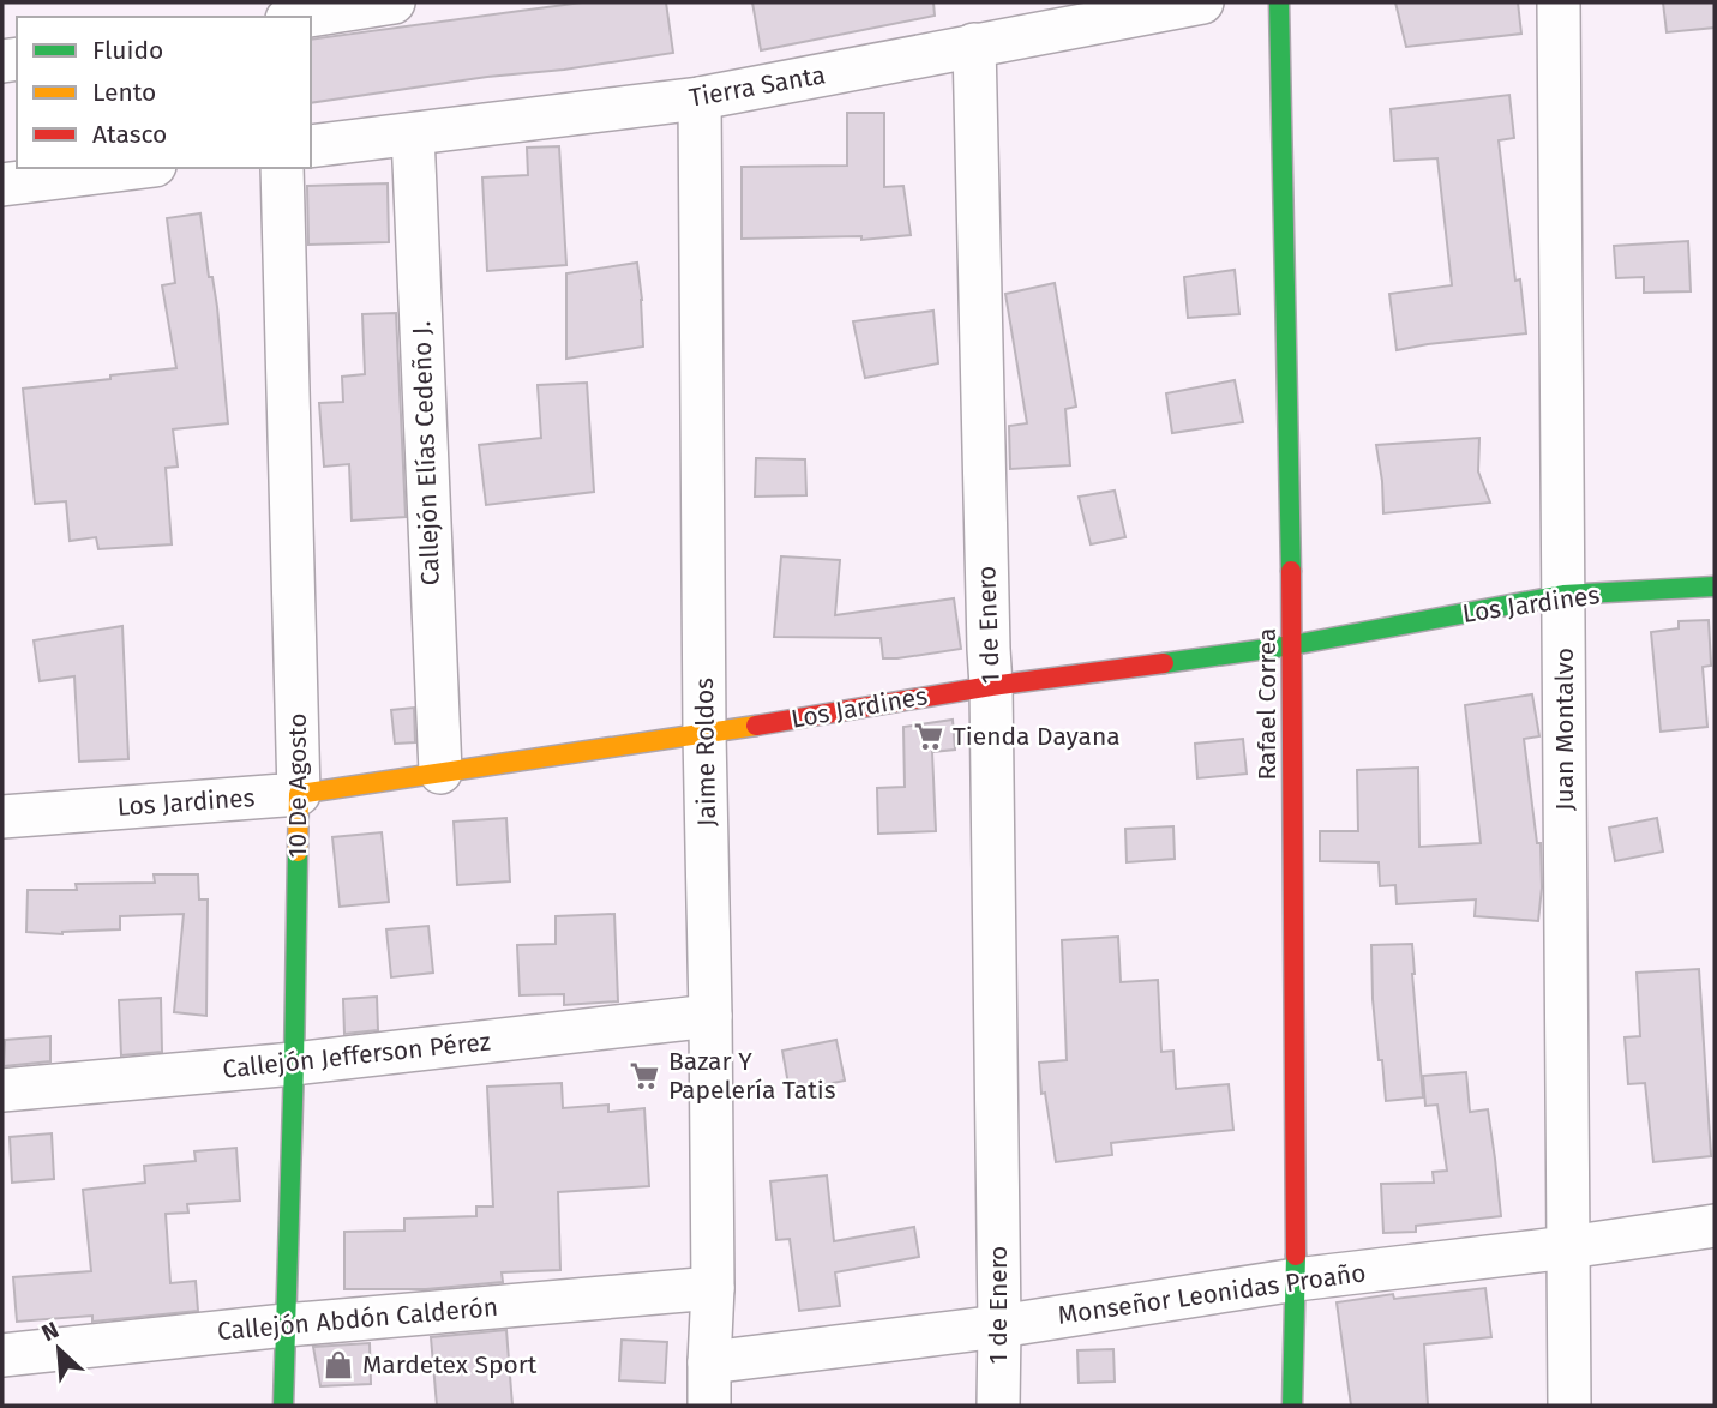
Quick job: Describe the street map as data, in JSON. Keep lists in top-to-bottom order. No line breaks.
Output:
{"streets":{"street":["Tierra Santa","Callejón Elías Cedeño J.","Los Jardines","1 de Enero","Rafael Correa","Juan Montalvo","Jaime Roldos","10 De Agosto","Callejón Jefferson Pérez","Monseñor Leonidas Proaño","Callejón Abdón Calderón"]},"crossings":[["Tierra Santa","Callejón Elías Cedeño J."],["Tierra Santa","1 de Enero"],["Tierra Santa","Jaime Roldos"],["Callejón Elías Cedeño J.","Los Jardines"],["Los Jardines","1 de Enero"],["Los Jardines","Rafael Correa"],["Los Jardines","Juan Montalvo"],["Los Jardines","Jaime Roldos"],["Los Jardines","10 De Agosto"],["1 de Enero","Monseñor Leonidas Proaño"],["Rafael Correa","Monseñor Leonidas Proaño"],["Juan Montalvo","Monseñor Leonidas Proaño"],["Jaime Roldos","Callejón Jefferson Pérez"],["Jaime Roldos","Monseñor Leonidas Proaño"],["Jaime Roldos","Callejón Abdón Calderón"],["10 De Agosto","Callejón Jefferson Pérez"],["10 De Agosto","Callejón Abdón Calderón"]],"places":{"supermarket":["Tienda Dayana","Bazar Y Papelería Tatis"],"shop":["Mardetex Sport"]},"legend":["Fluido","Lento","Atasco"],"north":"top left"}
